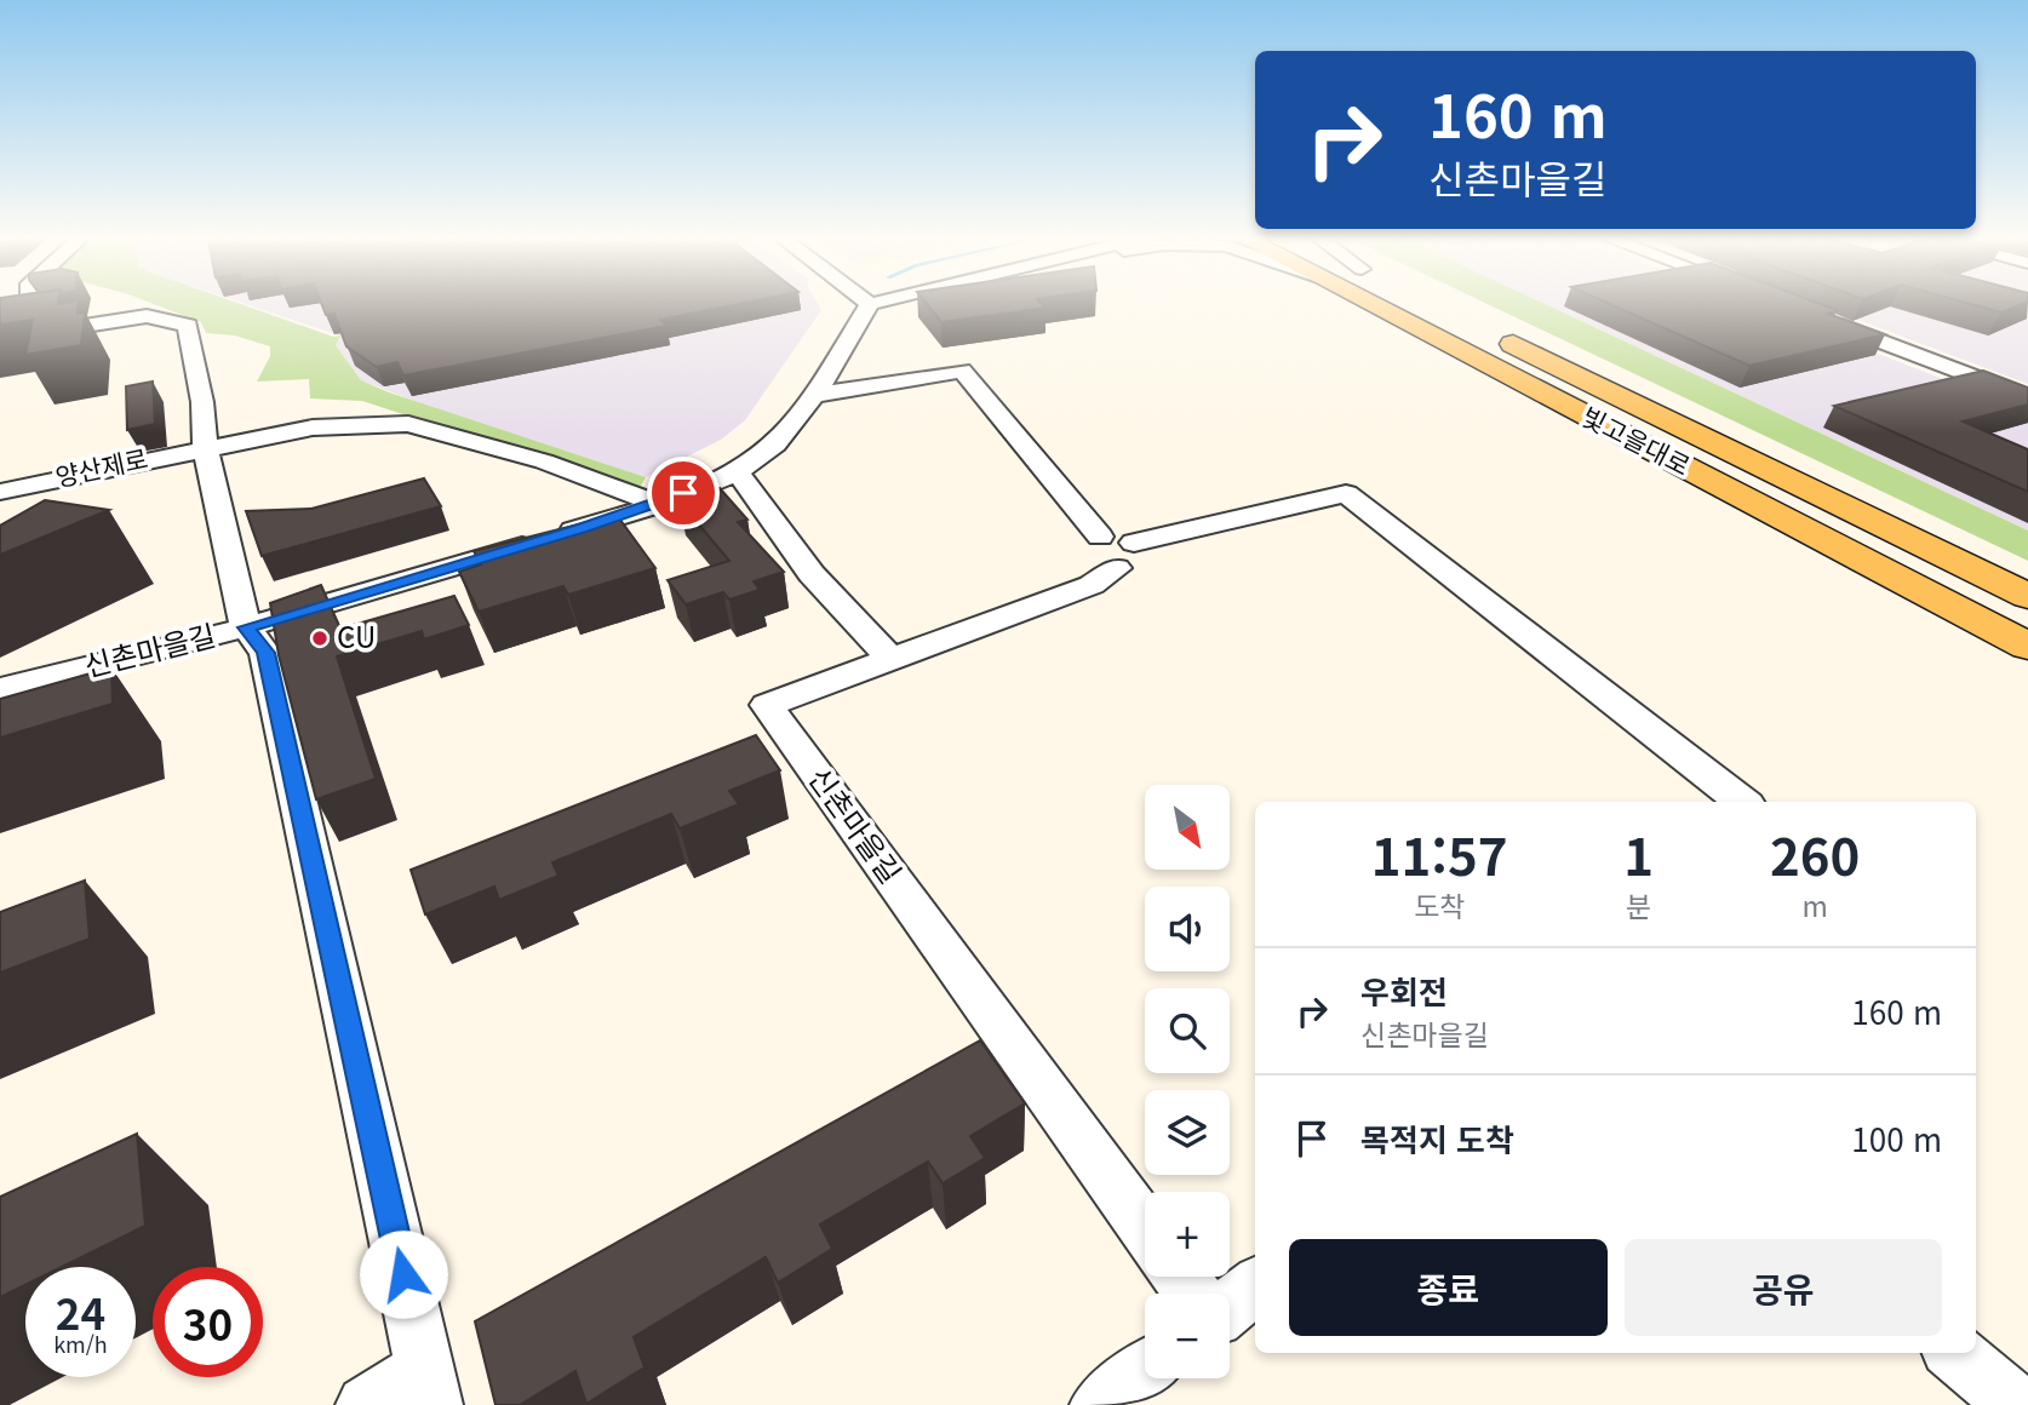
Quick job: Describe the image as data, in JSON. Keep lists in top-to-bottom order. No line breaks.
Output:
{"streets":{"main road":["빛고을대로"],"street":["양산제로","신촌마을길"]},"crossings":[["양산제로","신촌마을길"]],"places":["CU"],"north":"bottom right","page":{"turn":["160 m","신촌마을길"],"map_buttons":["+","−"],"eta":["11:57","도착","1","분","260","m"],"list":[{"name":"우회전","note":"신촌마을길","value":"160 m"},{"name":"목적지 도착","value":"100 m"}],"buttons":["종료","공유"],"speed":"24 km/h","limit":"30"}}
